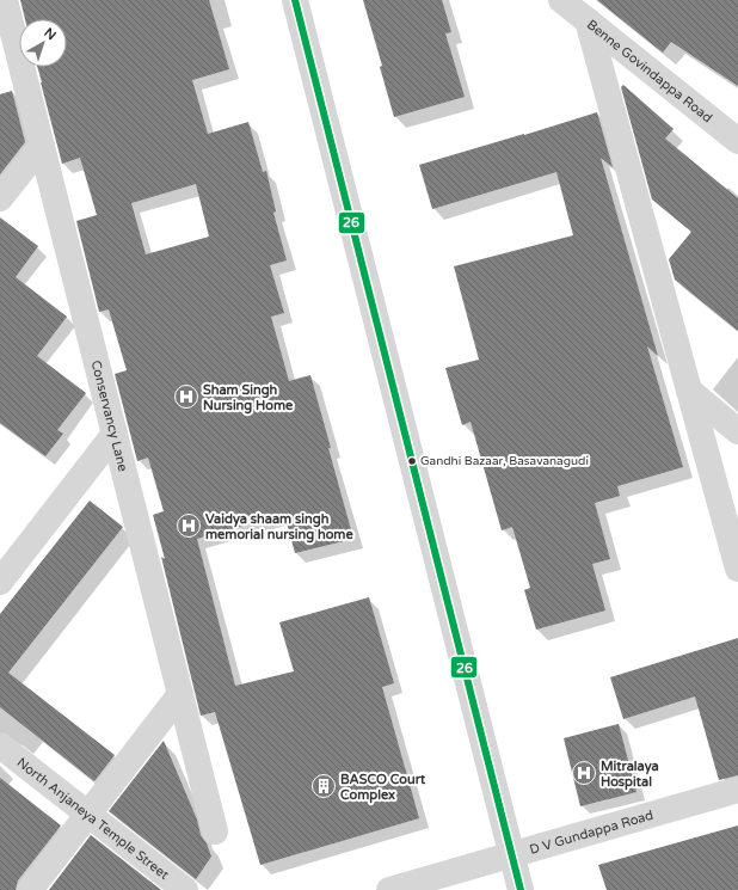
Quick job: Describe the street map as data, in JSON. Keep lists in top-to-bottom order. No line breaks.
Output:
{"streets":{"street":["Benne Govindappa Road","Conservancy Lane","North Anjaneya Temple Street","D V Gundappa Road"]},"places":{"hospital":["Sham Singh Nursing Home","Vaidya shaam singh memorial nursing home","Mitralaya Hospital"],"other":["Gandhi Bazaar, Basavanagudi"],"building":["BASCO Court Complex"]},"lines":["transit line 26"],"north":"top right"}
